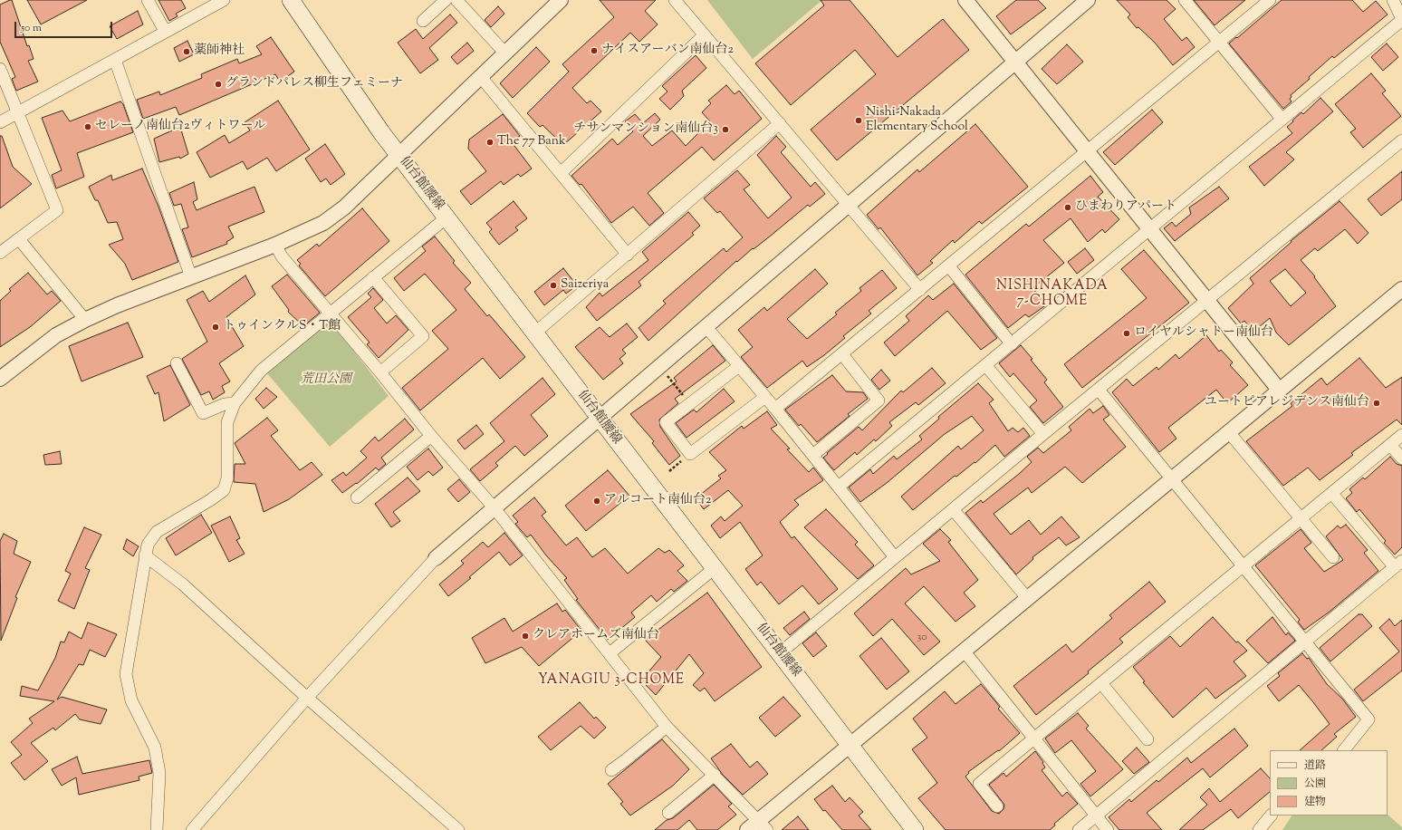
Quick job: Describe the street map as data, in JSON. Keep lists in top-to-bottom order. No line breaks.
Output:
{"streets":{"main road":["仙台館腰線"]},"districts":["NISHINAKADA 7-CHOME","YANAGIU 3-CHOME"],"parks":["荒田公園"],"places":["ナイスアーバン南仙台2","薬師神社","グランドパレス柳生フェミーナ","Nishi-Nakada Elementary School","セレーノ南仙台2ヴィトワール","チサンマンション南仙台3","The 77 Bank","ひまわりアパート","Saizeriya","トゥインクルS・T館","ロイヤルシャトー南仙台","ユートピアレジデンス南仙台","アルコート南仙台2","クレアホームズ南仙台"],"house_numbers":["30"],"legend":["道路","公園","建物"],"scale_bar":"50 m"}
